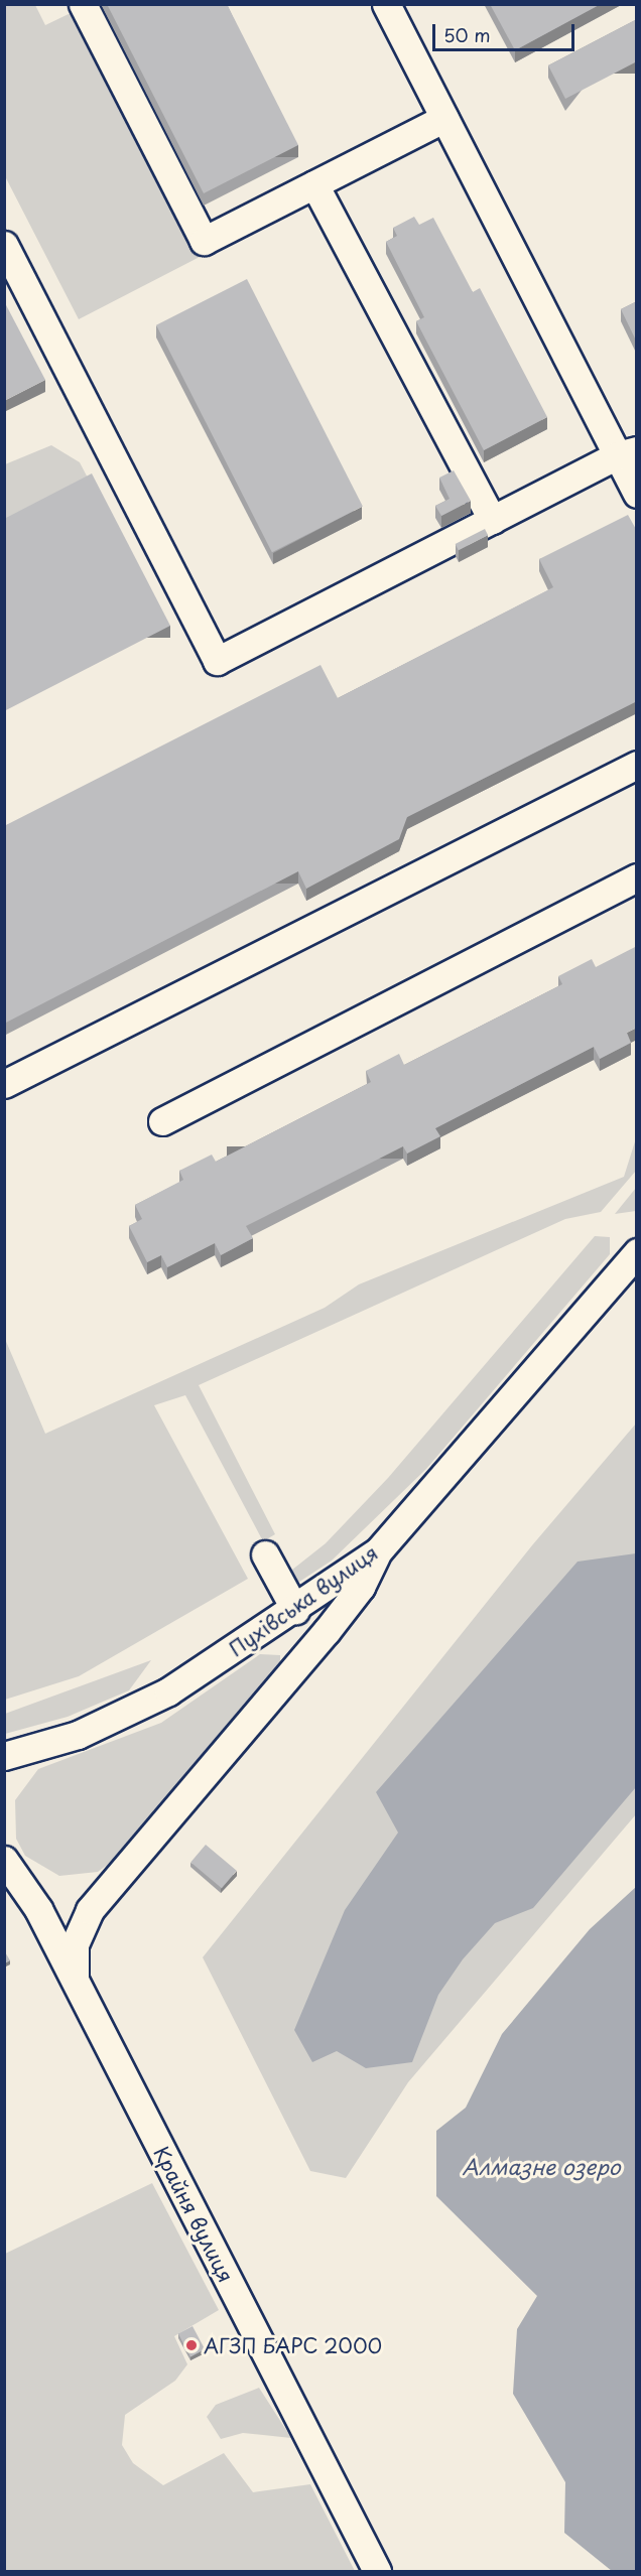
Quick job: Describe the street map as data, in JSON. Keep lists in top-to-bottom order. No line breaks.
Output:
{"streets":{"street":["Пухівська вулиця","Крайня вулиця"]},"water":["Алмазне озеро"],"places":["АГЗП БАРС 2000"],"scale_bar":"50 m"}
